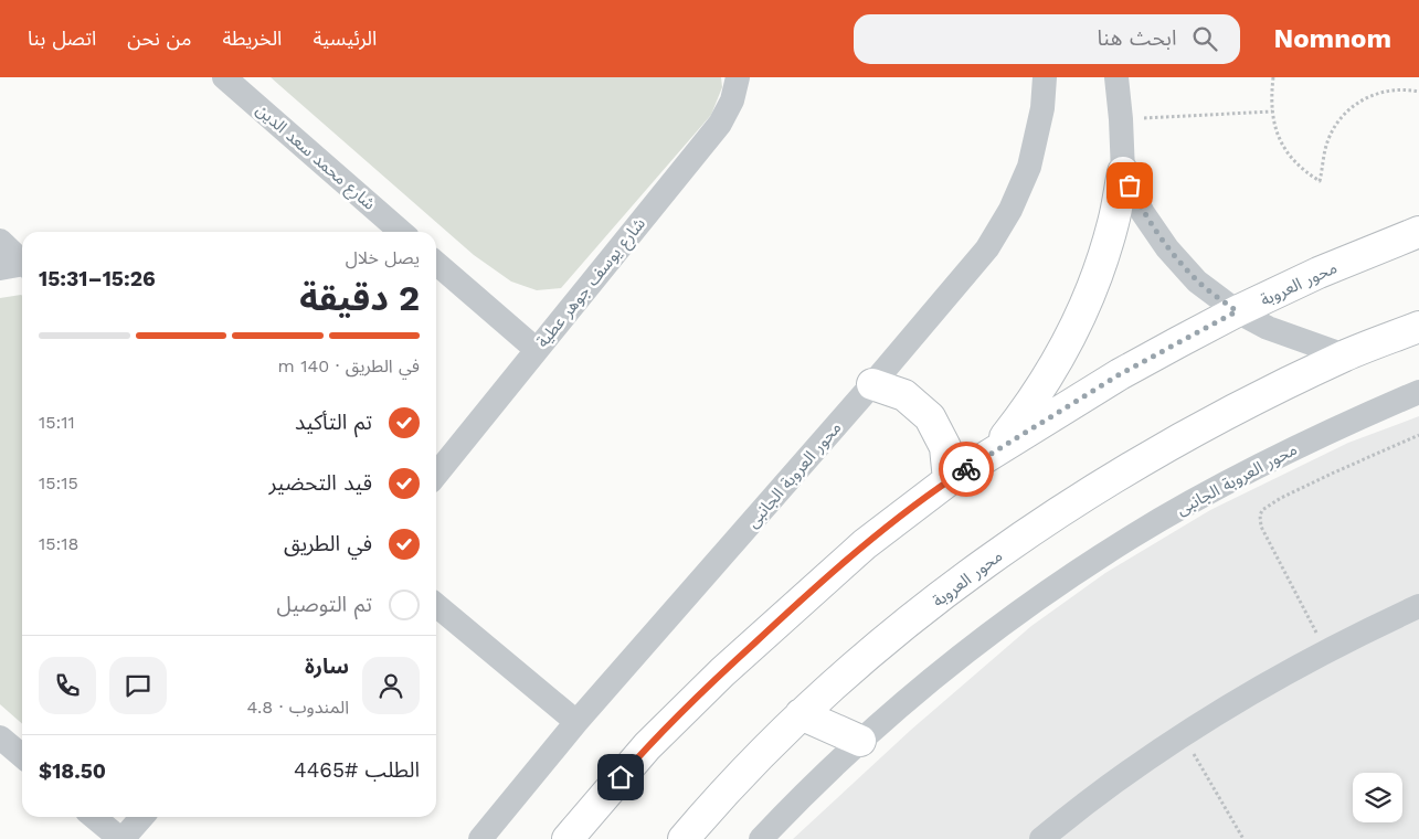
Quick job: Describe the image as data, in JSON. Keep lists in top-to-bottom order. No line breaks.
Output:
{"streets":{"main road":["محور العروبة"],"street":["شارع محمد سعد الدين","شارع يوسف جوهر عطية","محور العروبة الجانبى"]},"page":{"header":"Nomnom","search":"ابحث هنا","nav":["الرئيسية","الخريطة","من نحن","اتصل بنا"],"heading":["2 دقيقة","يصل خلال","15:26–15:31"],"panel":["سارة","المندوب · 4.8","الطلب #4465","$18.50"],"bar":"في الطريق · 140 m","list":[["تم التأكيد","15:11"],["قيد التحضير","15:15"],["في الطريق","15:18"],"تم التوصيل"]}}
